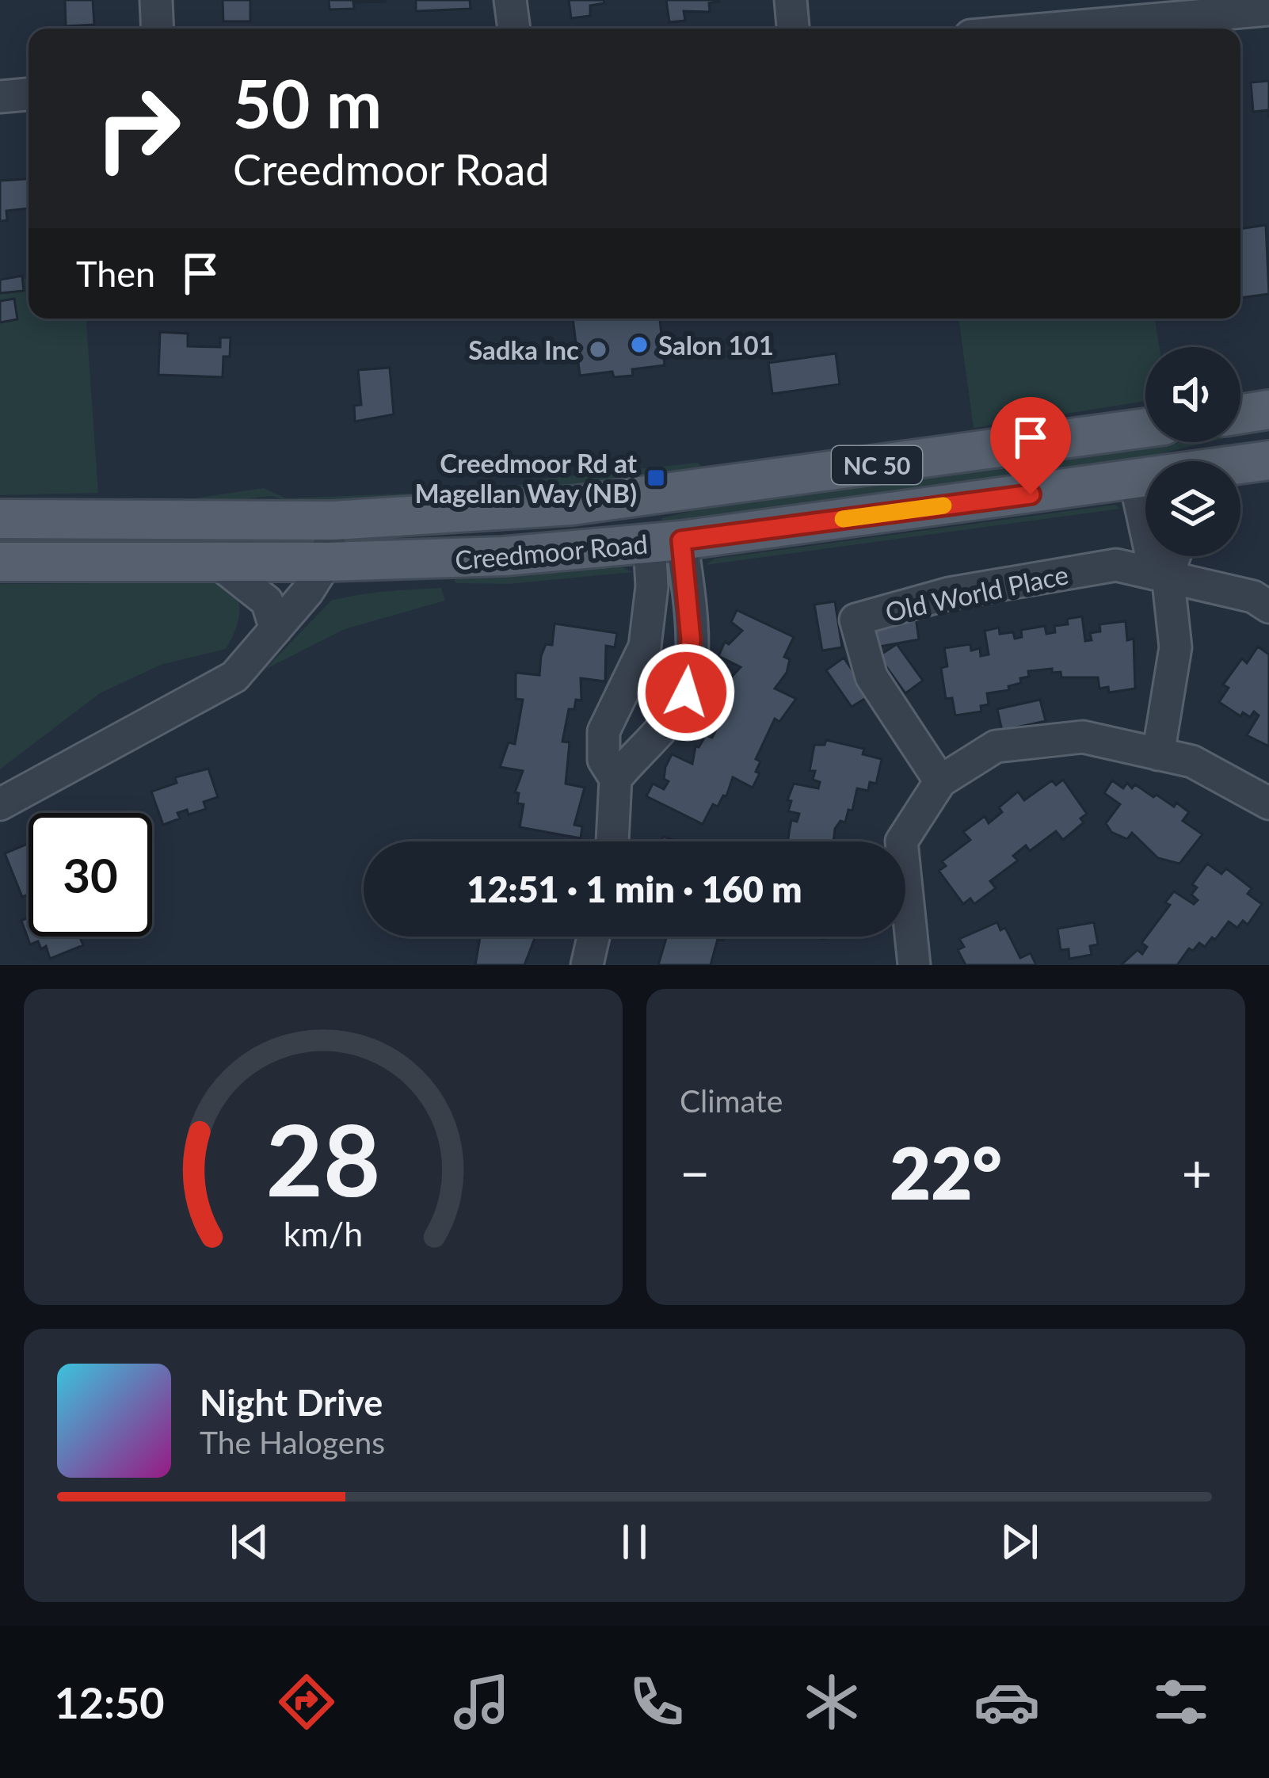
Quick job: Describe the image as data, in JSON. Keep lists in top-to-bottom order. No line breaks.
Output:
{"streets":{"main road":["NC 50","Creedmoor Road"],"street":["Old World Place"]},"places":{"other":["Salon 101","Sadka Inc"],"transit":["Creedmoor Rd at Magellan Way (NB)"]},"page":{"turn":["50 m","Creedmoor Road"],"then":"Then","limit":"30","trip":"12:51 · 1 min · 160 m","tile":"Climate","heat":["−","22°","+"],"song":["Night Drive","The Halogens"],"tabs":"12:50","gauge":["28","km/h"]}}
